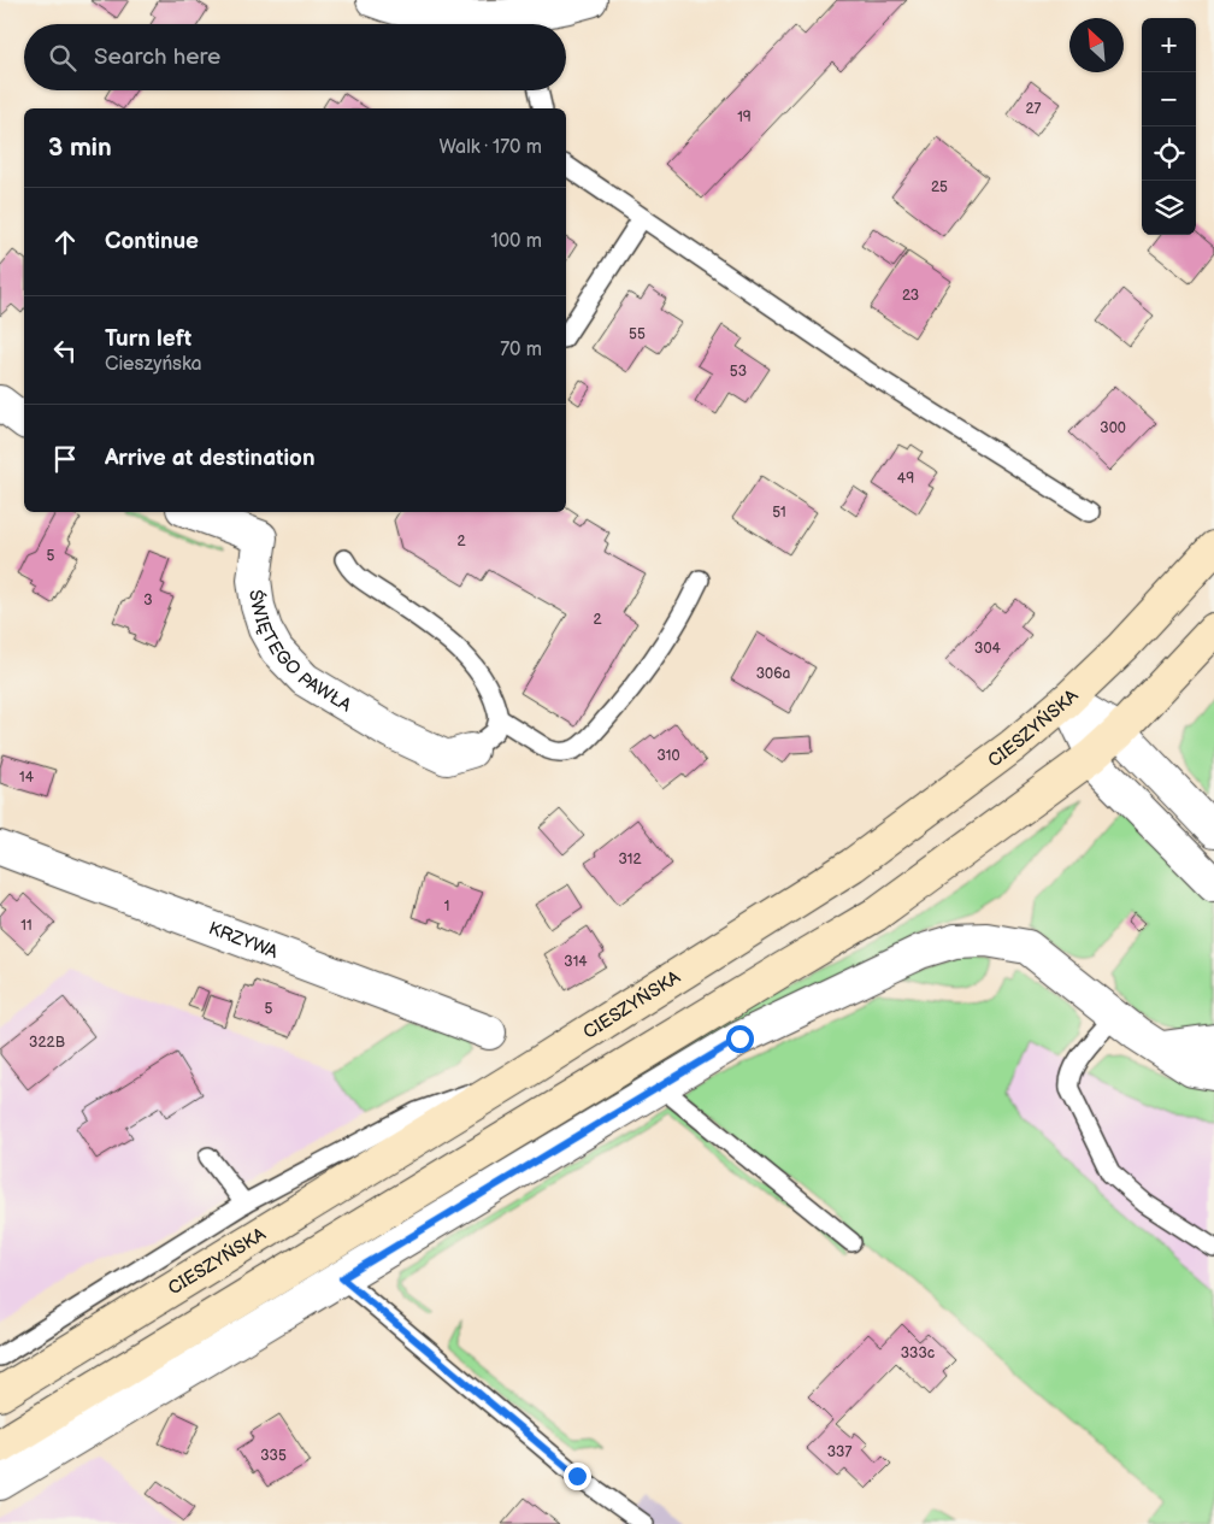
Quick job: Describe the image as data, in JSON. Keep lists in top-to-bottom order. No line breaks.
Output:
{"streets":{"main road":["CIESZYŃSKA"],"street":["ŚWIĘTEGO PAWŁA","KRZYWA"]},"house_numbers":["27","19","25","23","55","53","300","49","51","2","5","3","2","304","306a","310","14","312","1","11","314","5","322B","333c","337","335"],"north":"top left","page":{"map_buttons":["+","−"],"search":"Search here","heading":["3 min","Walk · 170 m"],"list":[["Continue","100 m"],["Turn left","Cieszyńska","70 m"],"Arrive at destination"]}}
